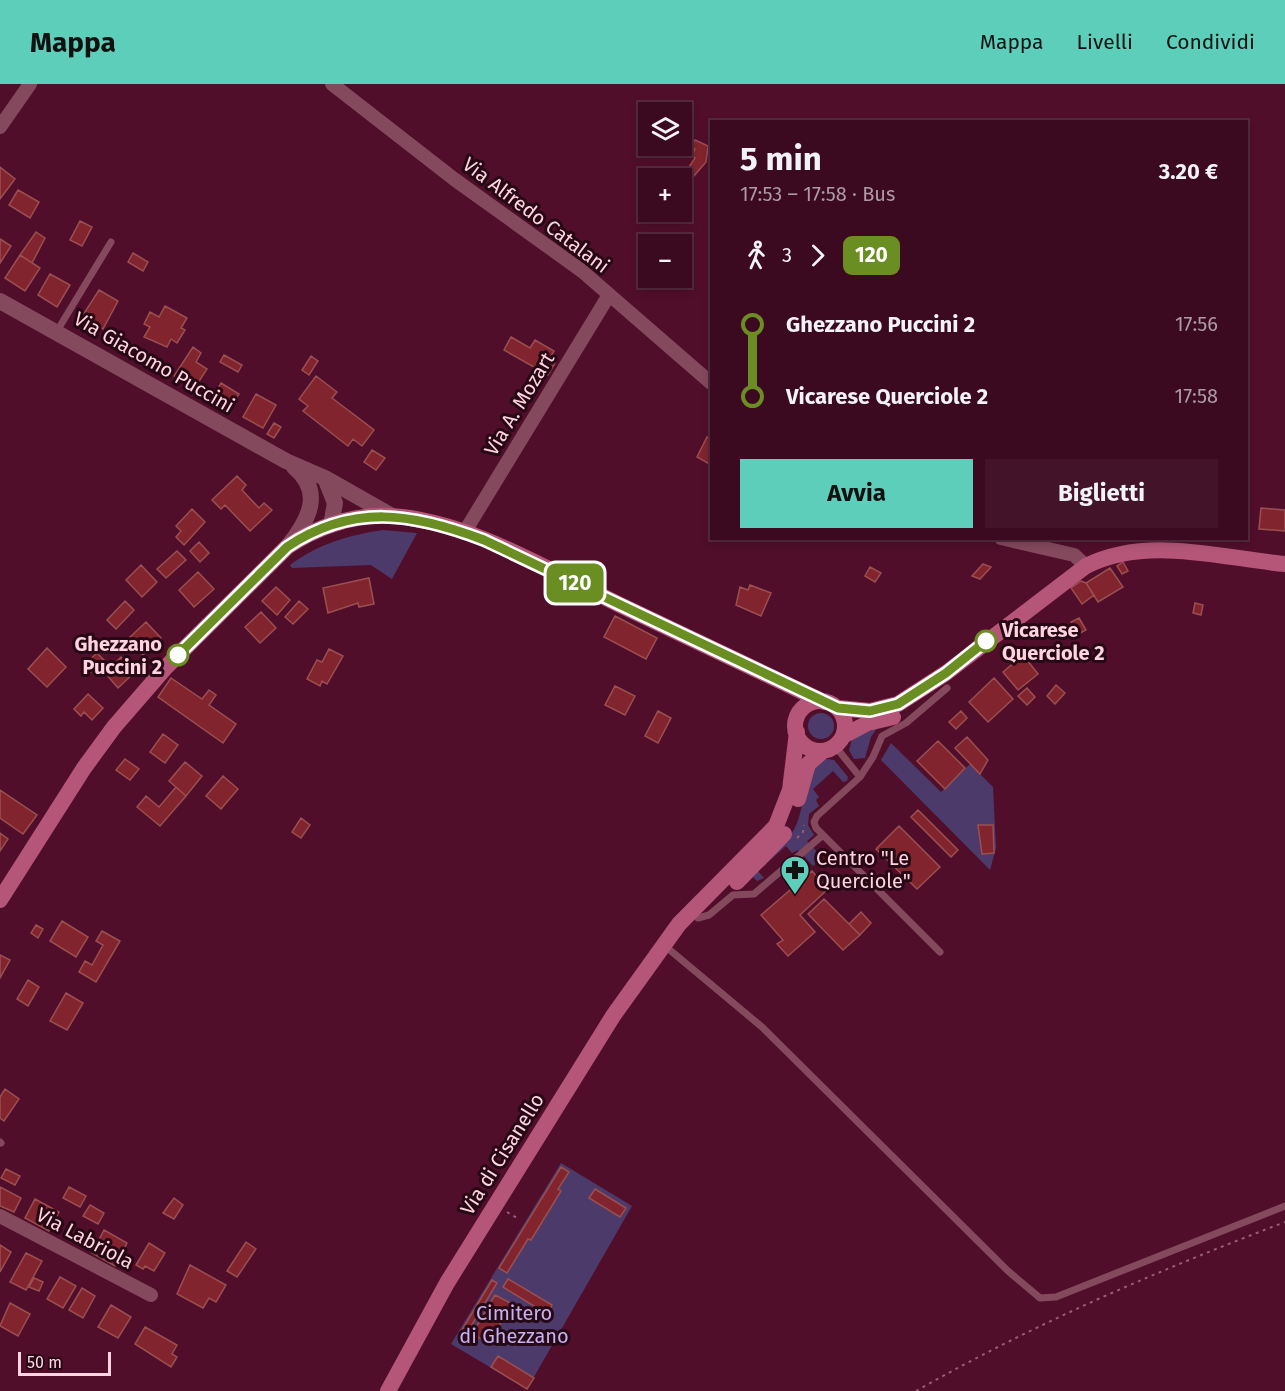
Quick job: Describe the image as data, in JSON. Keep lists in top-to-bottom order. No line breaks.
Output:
{"streets":{"main road":["Via di Cisanello"],"street":["Via Alfredo Catalani","Via Giacomo Puccini","Via A. Mozart","Via Labriola"]},"crossings":[["Via Alfredo Catalani","Via A. Mozart"]],"parks":["Cimitero di Ghezzano"],"places":{"other":["Vicarese Querciole 2","Ghezzano Puccini 2"],"pharmacy":["Centro \"Le Querciole\""]},"lines":["bus line 120"],"scale_bar":"50 m","page":{"header":"Mappa","nav":["Mappa","Livelli","Condividi"],"on_map":"120","map_buttons":["+","−"],"heading":["5 min","17:53 – 17:58 · Bus","3.20 €"],"legs":["3","120"],"list":[{"name":"Ghezzano Puccini 2","value":"17:56"},{"name":"Vicarese Querciole 2","value":"17:58"}],"buttons":["Avvia","Biglietti"],"scale":"50 m"}}
